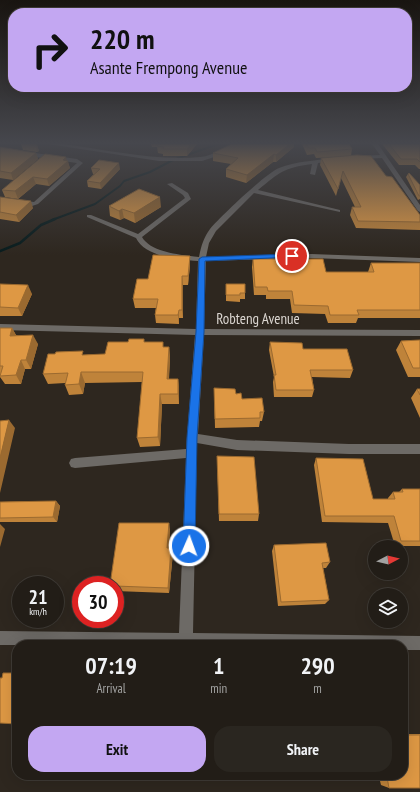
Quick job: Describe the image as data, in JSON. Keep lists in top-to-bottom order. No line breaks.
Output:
{"streets":{"street":["Robteng Avenue"]},"north":"right","page":{"turn":["220 m","Asante Frempong Avenue"],"speed":"21 km/h","limit":"30","eta":["07:19","Arrival","1","min","290","m"],"buttons":["Exit","Share"]}}
